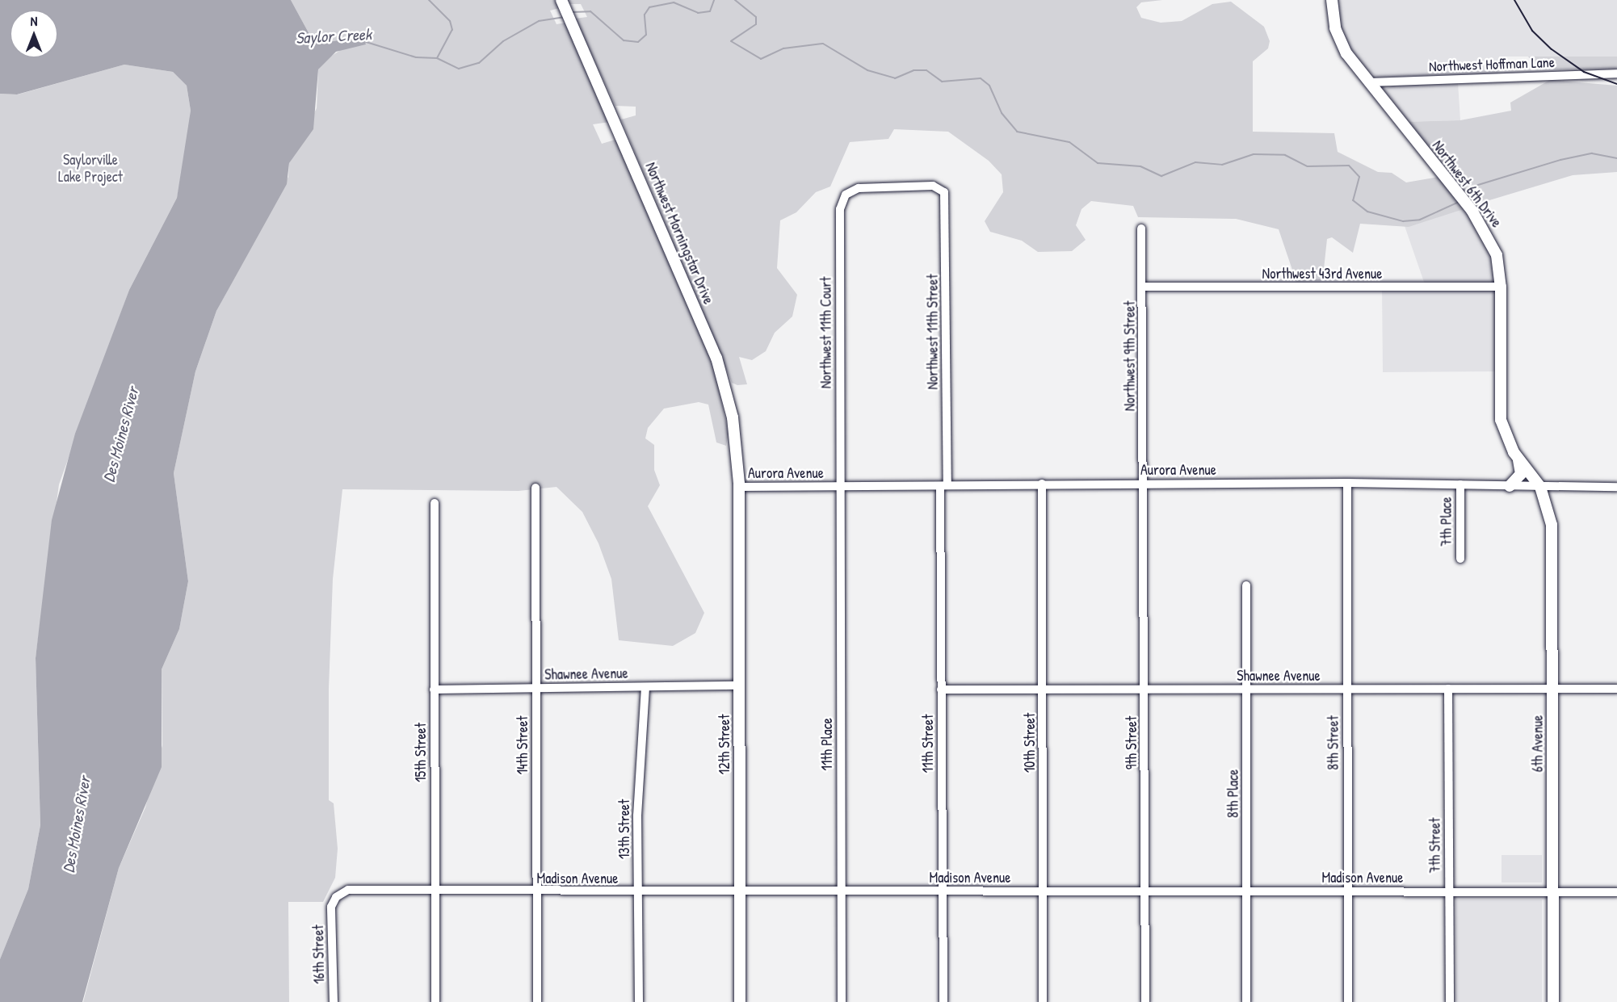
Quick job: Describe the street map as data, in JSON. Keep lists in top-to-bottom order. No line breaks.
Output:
{"streets":{"main road":["Northwest 6th Drive","Northwest Morningstar Drive","6th Avenue","12th Street"],"street":["Northwest Hoffman Lane","Northwest 43rd Avenue","Northwest 11th Street","Northwest 11th Court","Northwest 9th Street","Aurora Avenue","7th Place","Shawnee Avenue","10th Street","9th Street","8th Street","11th Street","11th Place","14th Street","15th Street","8th Place","13th Street","7th Street","Madison Avenue","16th Street"]},"crossings":[["Northwest Hoffman Lane","Northwest 6th Drive"],["Northwest 6th Drive","Northwest 43rd Avenue"],["Northwest 6th Drive","Aurora Avenue"],["Northwest 6th Drive","6th Avenue"],["Northwest Morningstar Drive","Aurora Avenue"],["Northwest Morningstar Drive","12th Street"],["Northwest 43rd Avenue","Northwest 9th Street"],["Northwest 11th Street","Northwest 11th Court"],["Northwest 11th Street","Aurora Avenue"],["Northwest 11th Street","11th Street"],["Northwest 11th Court","Aurora Avenue"],["Northwest 11th Court","11th Place"],["Northwest 9th Street","Aurora Avenue"],["Northwest 9th Street","9th Street"],["Aurora Avenue","7th Place"],["Aurora Avenue","10th Street"],["Aurora Avenue","9th Street"],["Aurora Avenue","8th Street"],["Aurora Avenue","11th Street"],["Aurora Avenue","6th Avenue"],["Aurora Avenue","12th Street"],["Aurora Avenue","11th Place"],["Shawnee Avenue","10th Street"],["Shawnee Avenue","9th Street"],["Shawnee Avenue","8th Street"],["Shawnee Avenue","11th Street"],["Shawnee Avenue","6th Avenue"],["Shawnee Avenue","12th Street"],["Shawnee Avenue","14th Street"],["Shawnee Avenue","15th Street"],["Shawnee Avenue","8th Place"],["Shawnee Avenue","13th Street"],["Shawnee Avenue","7th Street"],["10th Street","Madison Avenue"],["9th Street","Madison Avenue"],["8th Street","Madison Avenue"],["11th Street","Madison Avenue"],["6th Avenue","Madison Avenue"],["12th Street","Madison Avenue"],["11th Place","Madison Avenue"],["14th Street","Madison Avenue"],["15th Street","Madison Avenue"],["8th Place","Madison Avenue"],["13th Street","Madison Avenue"],["7th Street","Madison Avenue"],["Madison Avenue","16th Street"]],"water":["Saylor Creek","Des Moines River"],"parks":["Saylorville Lake Project"],"north":"top"}
